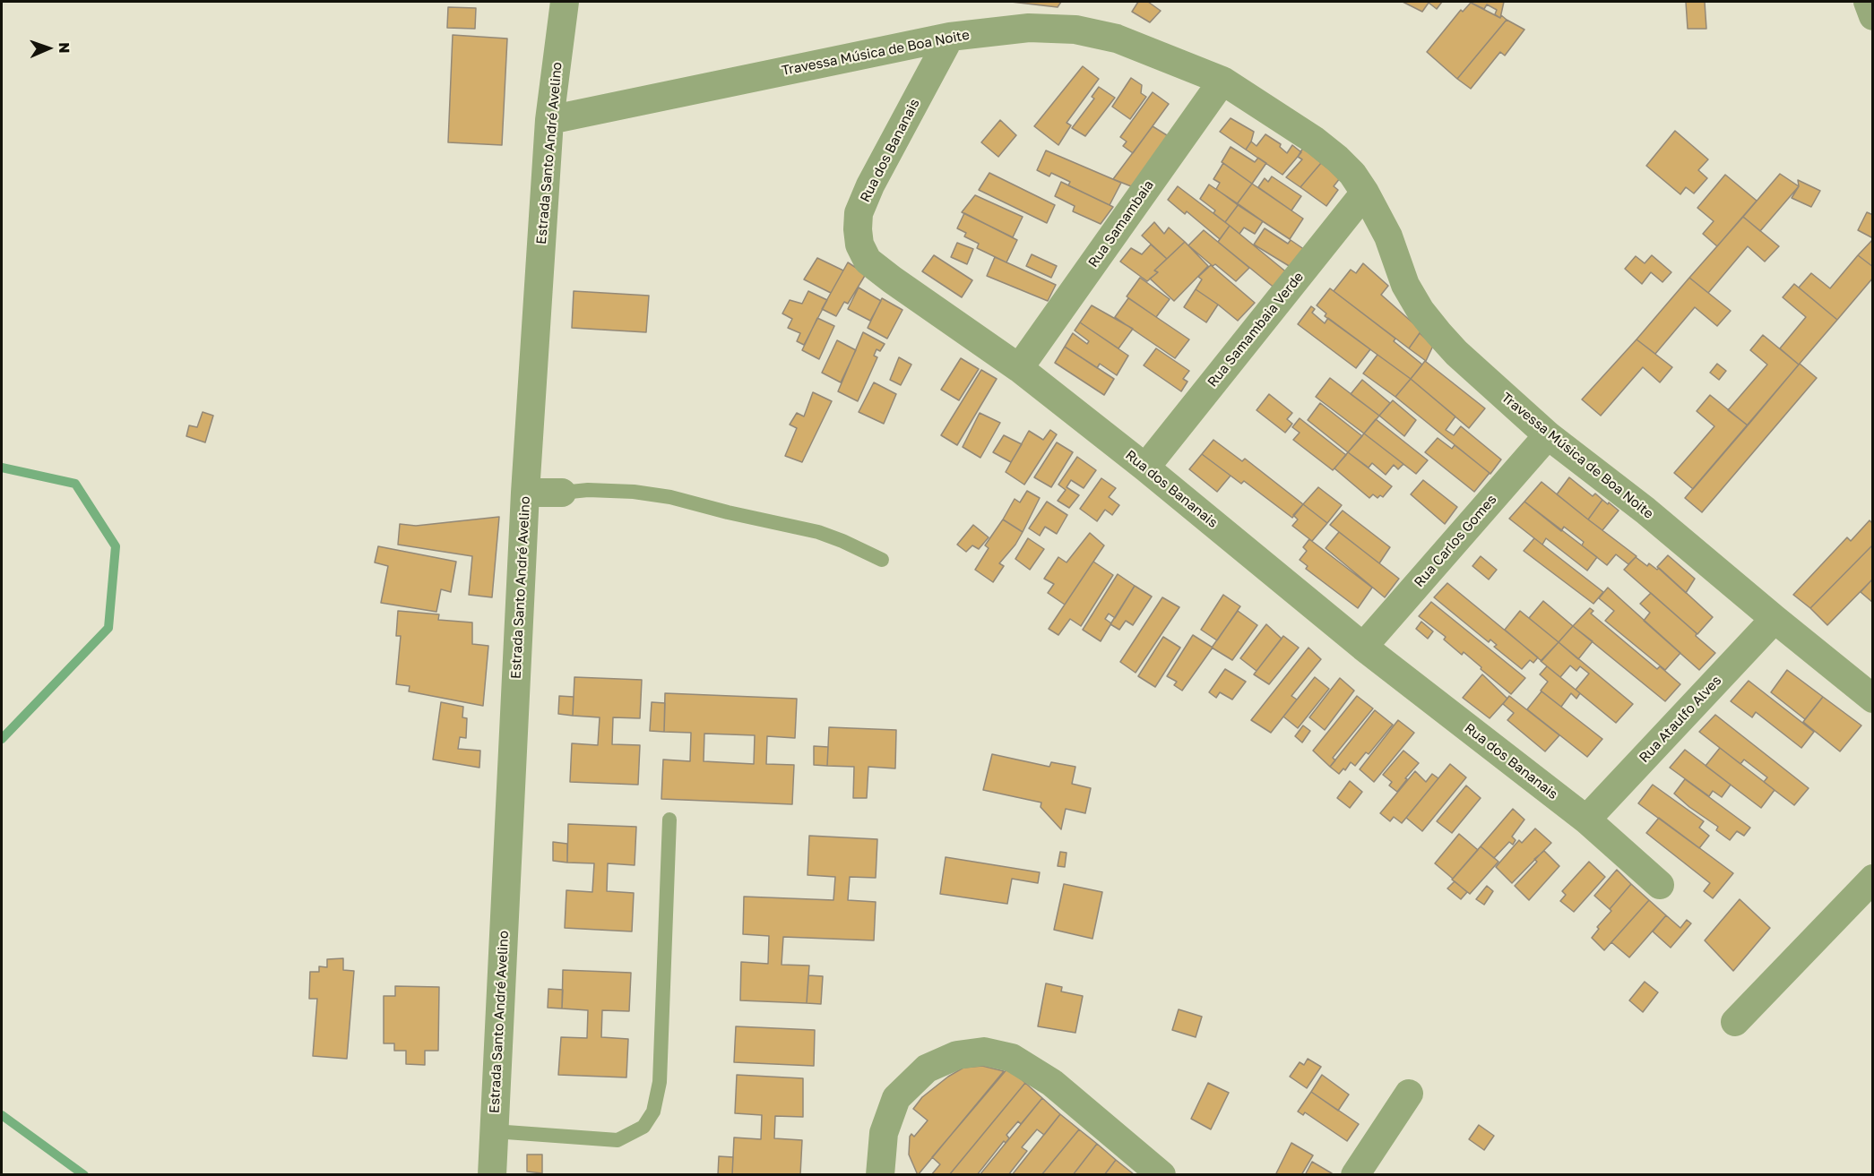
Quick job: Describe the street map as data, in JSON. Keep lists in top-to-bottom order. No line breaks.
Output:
{"streets":{"street":["Travessa Música de Boa Noite","Rua dos Bananais","Estrada Santo André Avelino","Rua Samambaia","Rua Samambaia Verde","Rua Carlos Gomes","Rua Ataulfo Alves"]},"crossings":[["Travessa Música de Boa Noite","Rua dos Bananais"],["Travessa Música de Boa Noite","Estrada Santo André Avelino"],["Travessa Música de Boa Noite","Rua Samambaia"],["Travessa Música de Boa Noite","Rua Samambaia Verde"],["Travessa Música de Boa Noite","Rua Carlos Gomes"],["Travessa Música de Boa Noite","Rua Ataulfo Alves"],["Rua dos Bananais","Rua Samambaia"],["Rua dos Bananais","Rua Samambaia Verde"],["Rua dos Bananais","Rua Carlos Gomes"],["Rua dos Bananais","Rua Ataulfo Alves"]],"north":"right"}
